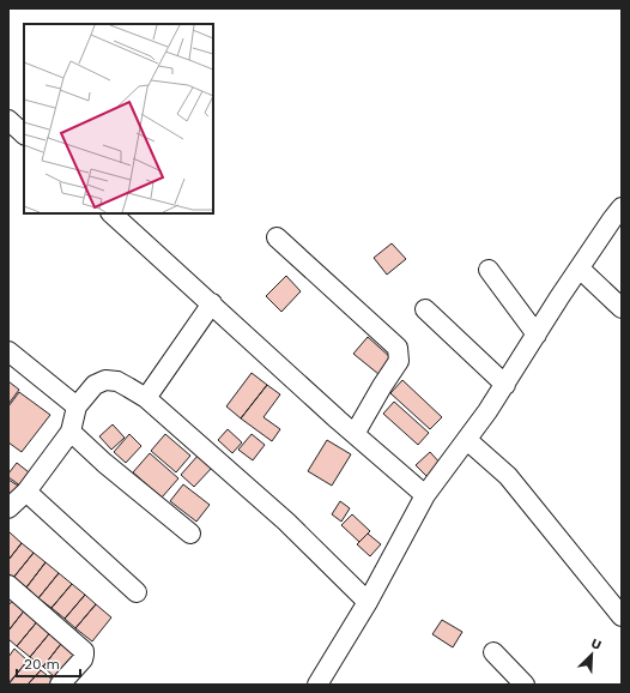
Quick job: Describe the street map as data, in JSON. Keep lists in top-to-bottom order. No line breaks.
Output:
{"scale_bar":"20 m","north":"top right"}
